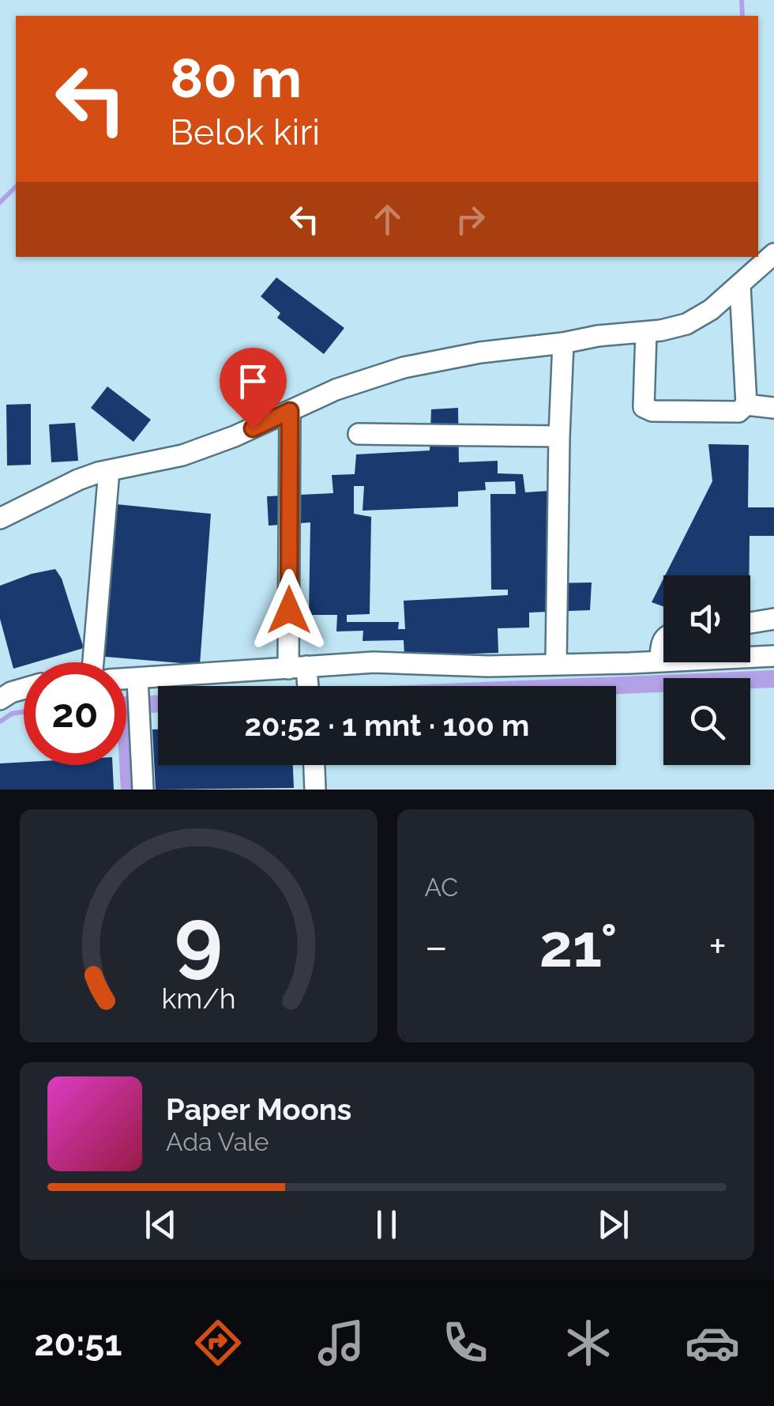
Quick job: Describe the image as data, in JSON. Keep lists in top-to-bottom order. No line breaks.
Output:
{"page":{"turn":["80 m","Belok kiri"],"limit":"20","trip":"20:52 · 1 mnt · 100 m","tile":"AC","heat":["−","21°","+"],"song":["Paper Moons","Ada Vale"],"tabs":"20:51","gauge":["9","km/h"]}}
